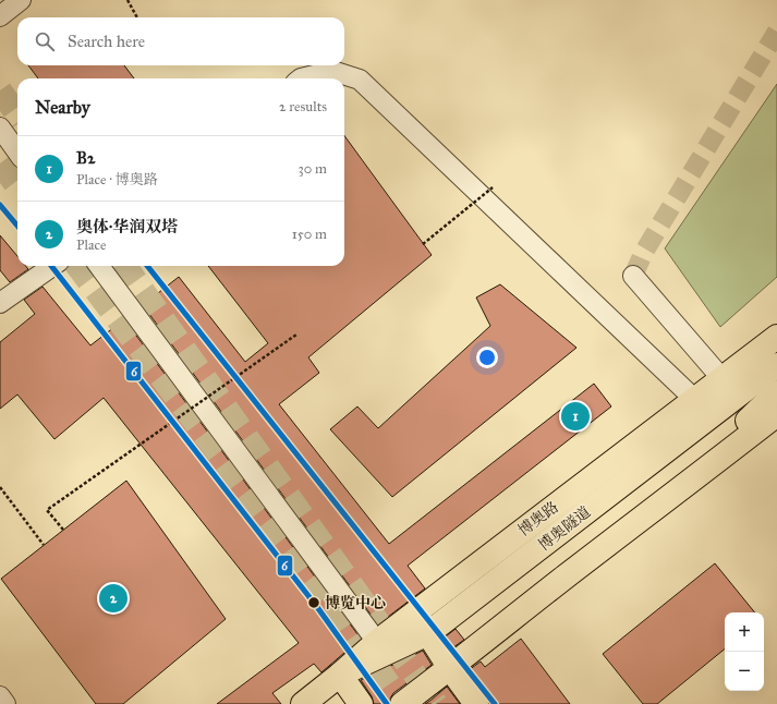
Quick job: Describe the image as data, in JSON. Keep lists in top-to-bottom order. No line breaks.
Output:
{"streets":{"main road":["博奥路","博奥隧道"]},"crossings":[["博奥路","博奥隧道"]],"places":["博览中心"],"lines":["transit line 6"],"page":{"search":"Search here","heading":["Nearby","2 results"],"list":[{"mark":"1","name":"B2","note":"Place · 博奥路","value":"30 m"},{"mark":"2","name":"奥体·华润双塔","note":"Place","value":"150 m"}],"pins":["1","2"],"map_buttons":["+","−"]}}
